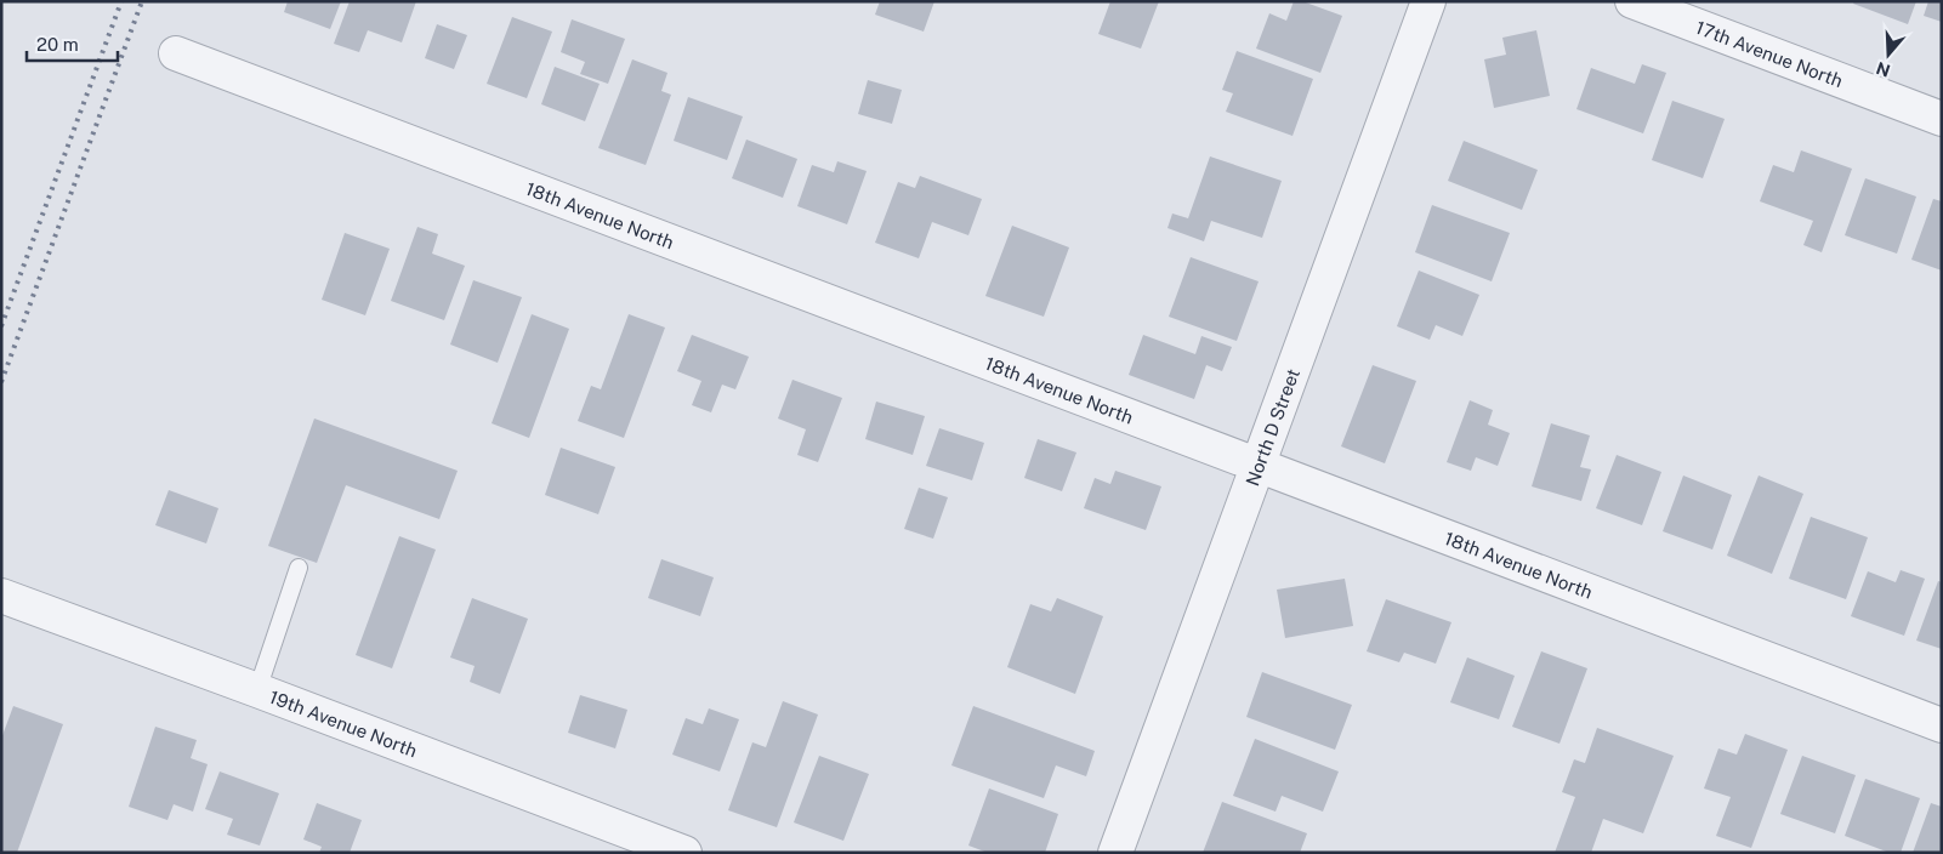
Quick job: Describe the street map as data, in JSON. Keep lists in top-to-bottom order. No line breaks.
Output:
{"streets":{"street":["17th Avenue North","18th Avenue North","North D Street","19th Avenue North"]},"crossings":[["18th Avenue North","North D Street"]],"scale_bar":"20 m","north":"bottom"}
